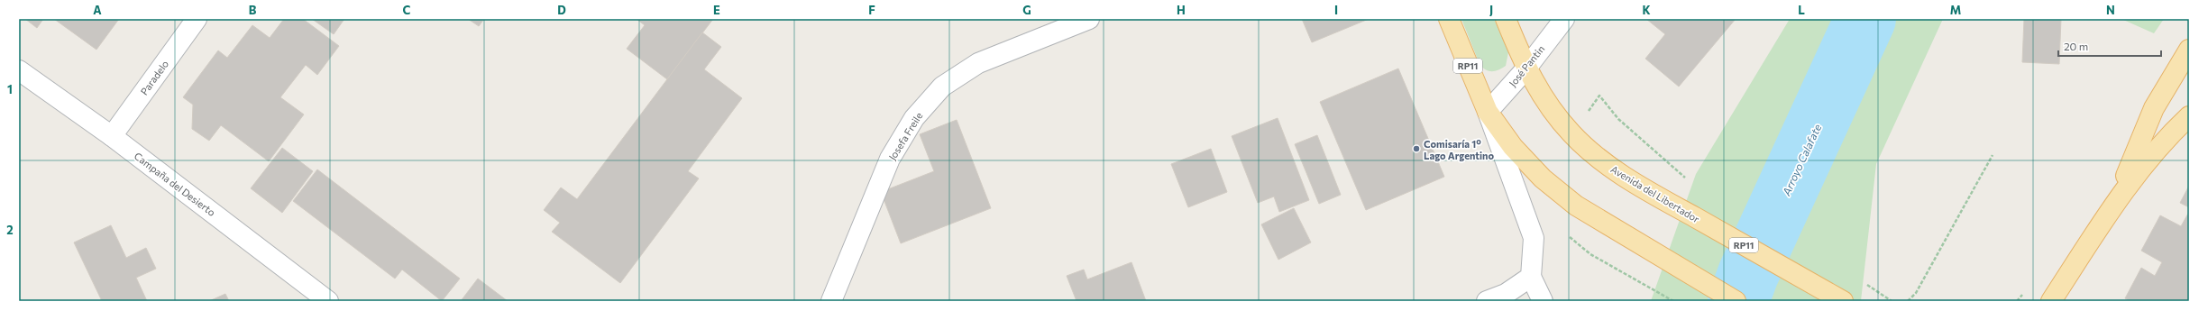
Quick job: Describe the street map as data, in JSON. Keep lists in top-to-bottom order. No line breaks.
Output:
{"streets":{"main road":["RP11","Avenida del Libertador"],"street":["José Pantin","Paradelo","Josefa Freile","Campaña del Desierto"]},"crossings":[["RP11","José Pantin"],["José Pantin","Avenida del Libertador"],["Paradelo","Campaña del Desierto"]],"water":["Arroyo Calafate"],"places":["Comisaría 1° Lago Argentino"],"scale_bar":"20 m","grid":{"columns":["A","B","C","D","E","F","G","H","I","J","K","L","M","N"],"rows":["1","2"]}}
